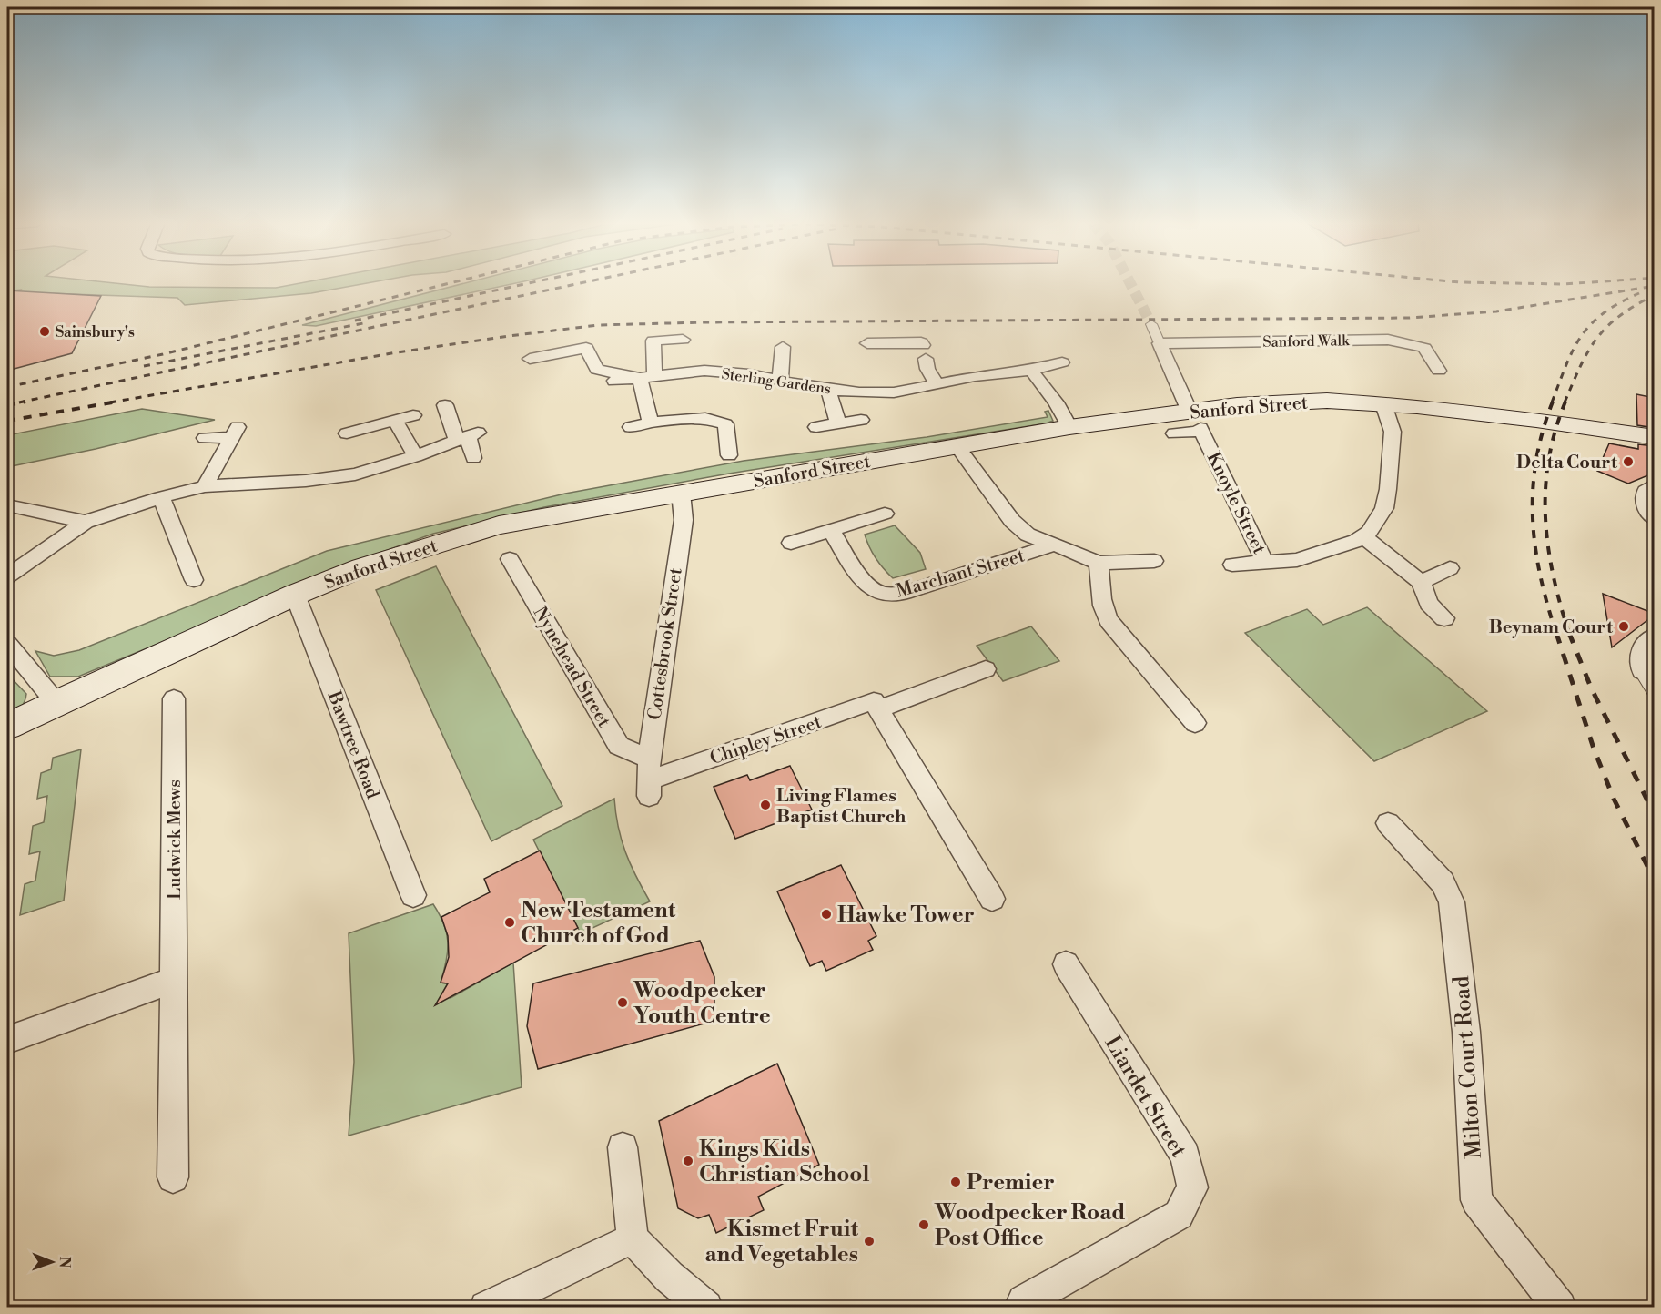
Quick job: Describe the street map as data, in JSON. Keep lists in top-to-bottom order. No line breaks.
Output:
{"streets":{"main road":["Sanford Street"],"street":["Sanford Walk","Sterling Gardens","Knoyle Street","Marchant Street","Cottesbrook Street","Nynehead Street","Chipley Street","Bawtree Road","Ludwick Mews","Milton Court Road","Liardet Street"]},"crossings":[["Sanford Street","Knoyle Street"],["Sanford Street","Cottesbrook Street"],["Sanford Street","Bawtree Road"],["Cottesbrook Street","Nynehead Street"],["Cottesbrook Street","Chipley Street"]],"places":["Sainsbury's","Delta Court","Beynam Court","Living Flames Baptist Church","Hawke Tower","New Testament Church of God","Woodpecker Youth Centre","Kings Kids Christian School","Premier","Woodpecker Road Post Office","Kismet Fruit and Vegetables"],"north":"right"}
